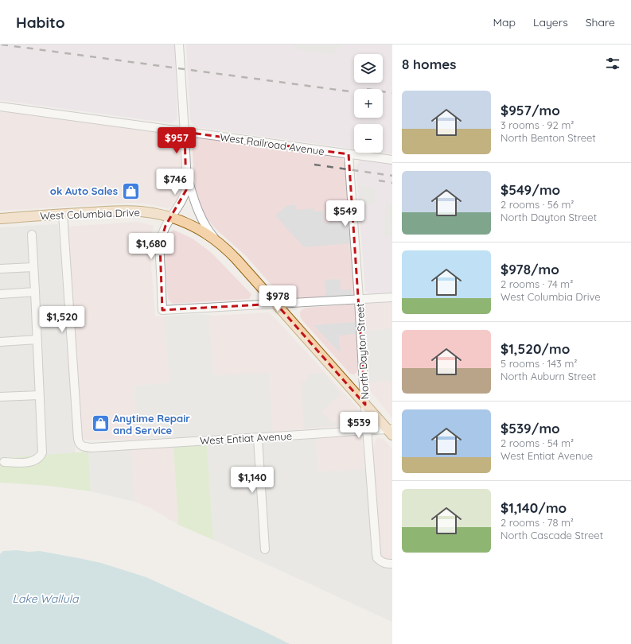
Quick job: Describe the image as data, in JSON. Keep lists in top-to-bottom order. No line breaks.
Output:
{"streets":{"main road":["West Columbia Drive"],"street":["West Railroad Avenue","North Dayton Street","West Entiat Avenue"]},"crossings":[["West Railroad Avenue","North Dayton Street"],["West Columbia Drive","North Dayton Street"],["West Columbia Drive","West Entiat Avenue"],["North Dayton Street","West Entiat Avenue"]],"water":["Lake Wallula"],"places":{"shop":["ok Auto Sales","Anytime Repair and Service"]},"page":{"header":"Habito","nav":["Map","Layers","Share"],"heading":"8 homes","map_buttons":["+","−"],"list":[{"name":"$957/mo","note":"3 rooms · 92 m² · North Benton Street"},{"name":"$549/mo","note":"2 rooms · 56 m² · North Dayton Street"},{"name":"$978/mo","note":"2 rooms · 74 m² · West Columbia Drive"},{"name":"$1,520/mo","note":"5 rooms · 143 m² · North Auburn Street"},{"name":"$539/mo","note":"2 rooms · 54 m² · West Entiat Avenue"},{"name":"$1,140/mo","note":"2 rooms · 78 m² · North Cascade Street"}],"price":["$957","$746","$549","$1,680","$978","$1,520","$539","$1,140"]}}
